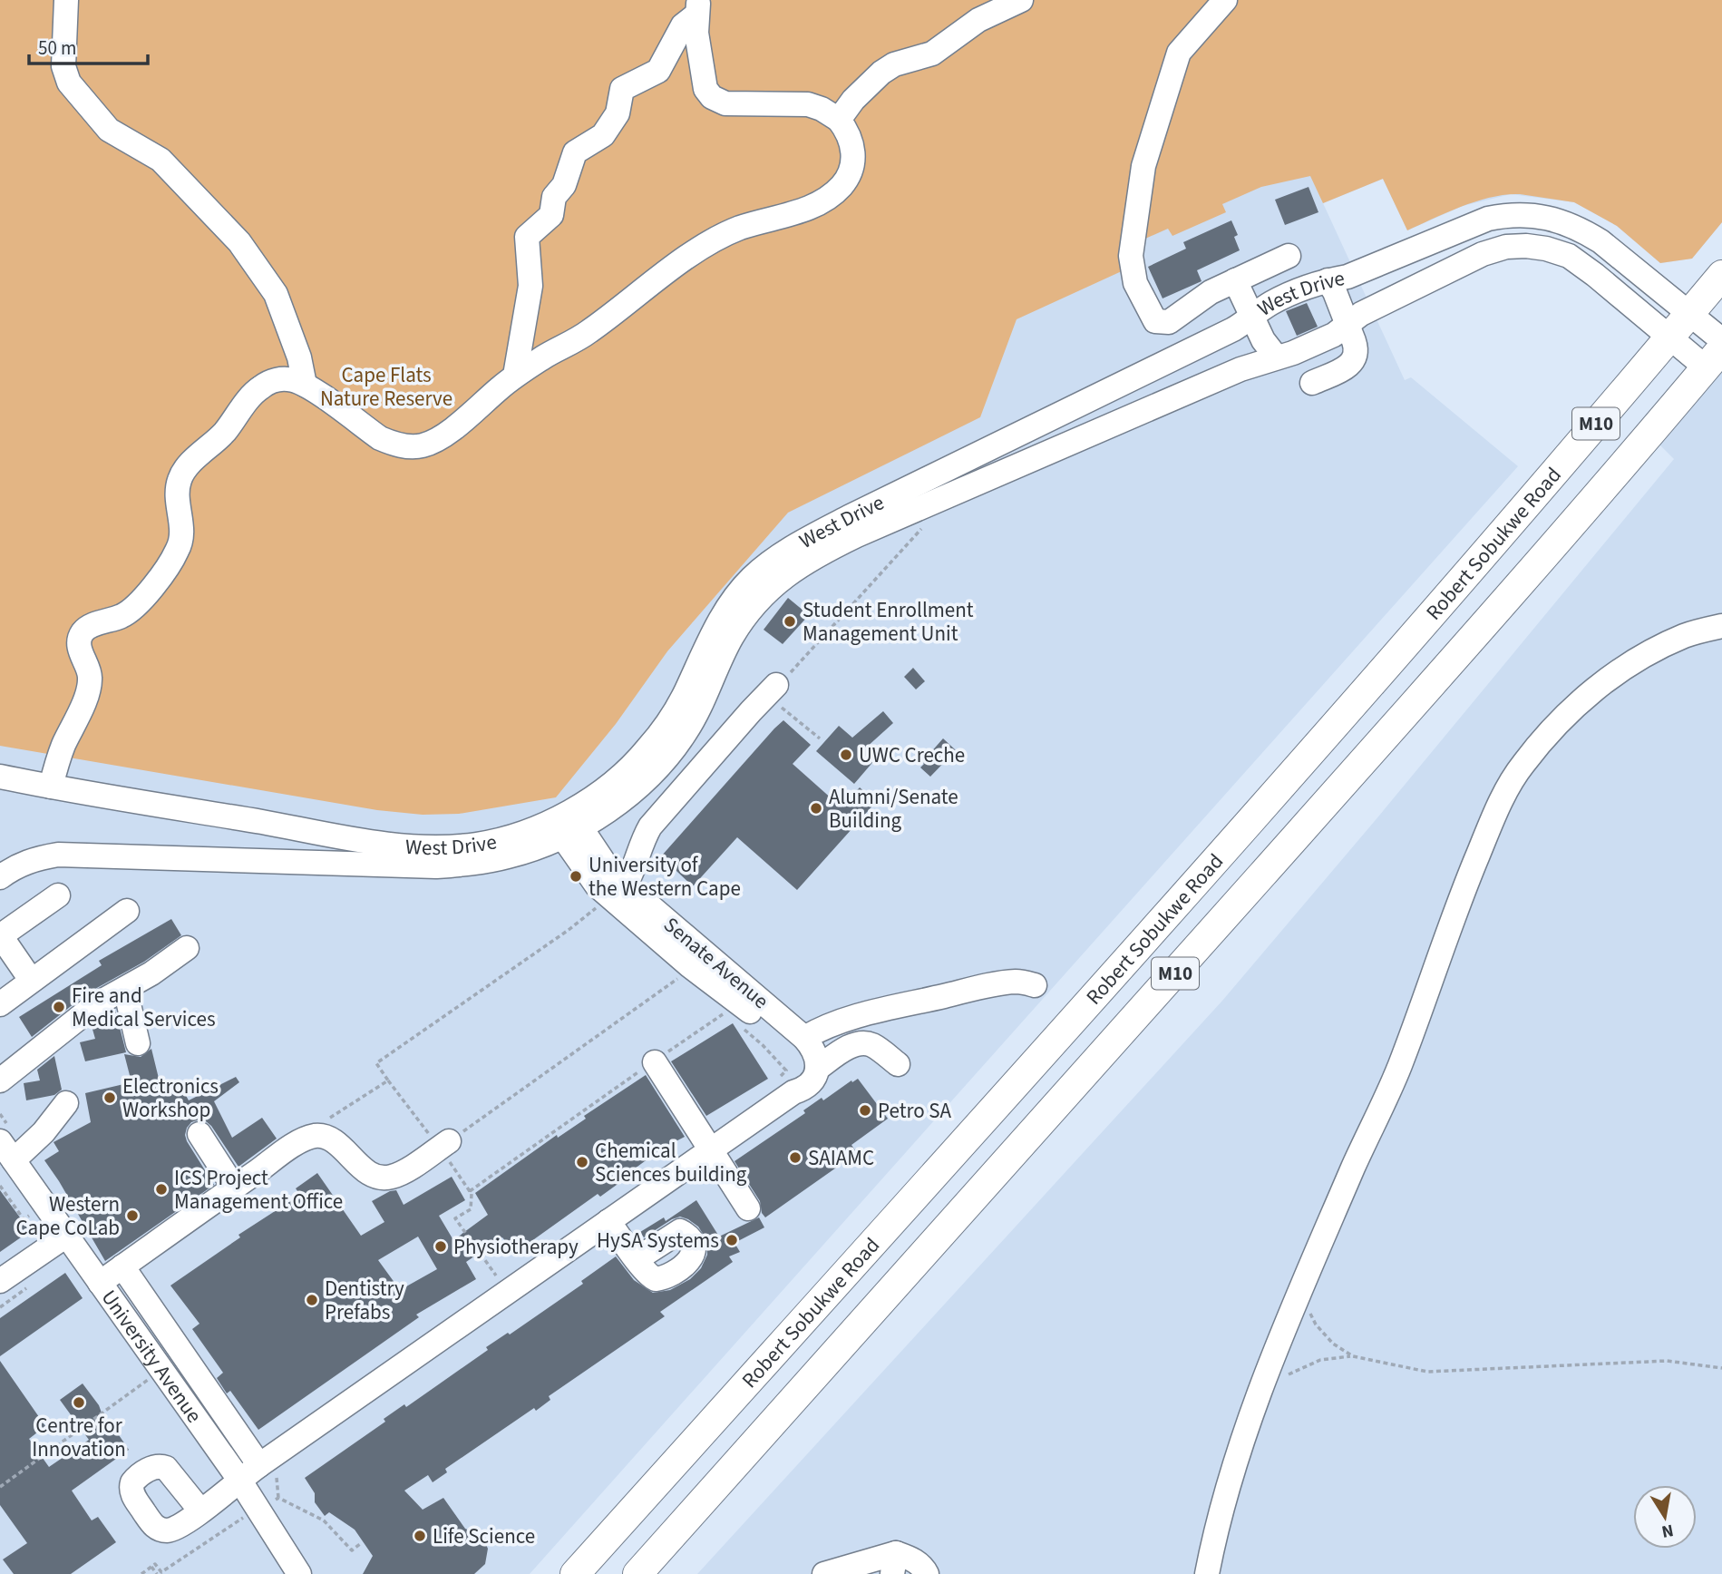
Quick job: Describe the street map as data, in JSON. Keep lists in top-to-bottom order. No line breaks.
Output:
{"streets":{"main road":["M10","Robert Sobukwe Road"],"lane":["West Drive","Senate Avenue","University Avenue"]},"crossings":[["West Drive","M10"],["West Drive","Robert Sobukwe Road"],["West Drive","Senate Avenue"]],"parks":["Cape Flats Nature Reserve"],"places":["Student Enrollment Management Unit","UWC Creche","Alumni/Senate Building","University of the Western Cape","Fire and Medical Services","Electronics Workshop","Petro SA","SAIAMC","Chemical Sciences building","ICS Project Management Office","Western Cape CoLab","HySA Systems","Physiotherapy","Dentistry Prefabs","Centre for Innovation","Life Science"],"scale_bar":"50 m","north":"bottom"}
